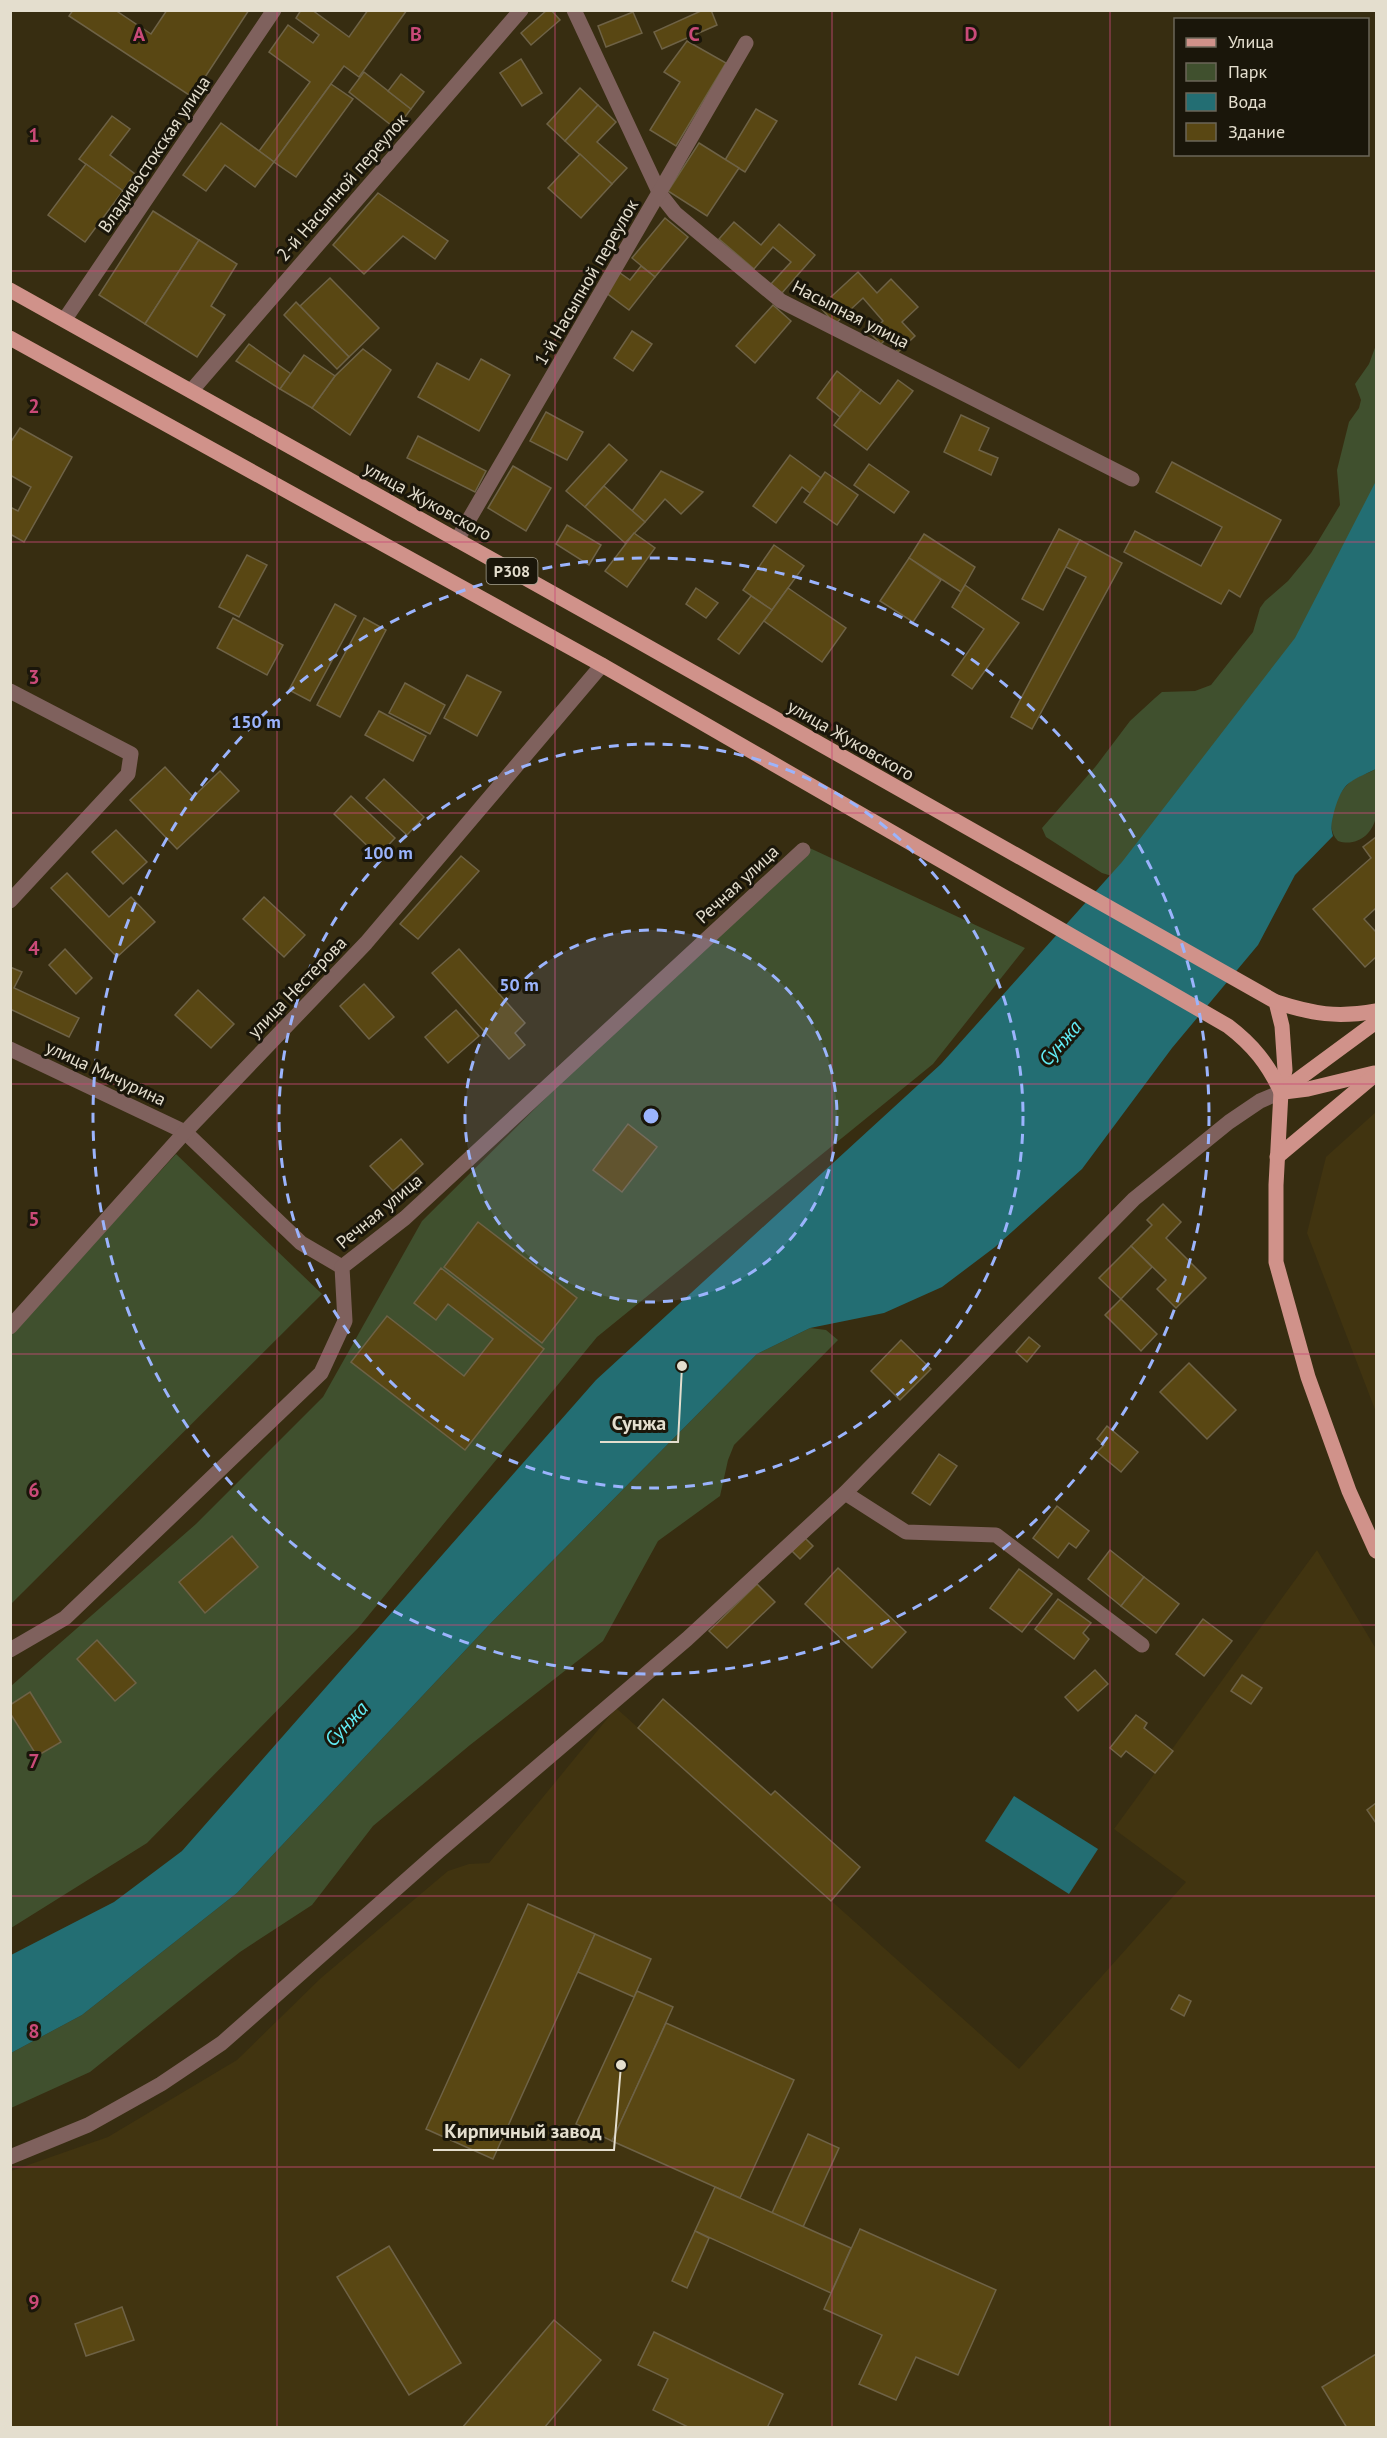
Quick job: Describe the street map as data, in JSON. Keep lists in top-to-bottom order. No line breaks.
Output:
{"streets":{"main road":["улица Жуковского","P308"],"street":["Владивостокская улица","2-й Насыпной переулок","1-й Насыпной переулок","Насыпная улица","Речная улица","улица Нестерова","улица Мичурина"]},"crossings":[["Владивостокская улица","улица Жуковского"],["2-й Насыпной переулок","улица Жуковского"],["1-й Насыпной переулок","Насыпная улица"],["1-й Насыпной переулок","улица Жуковского"],["P308","улица Нестерова"],["Речная улица","улица Мичурина"],["улица Нестерова","улица Мичурина"]],"water":["Сунжа"],"places":["Сунжа","Кирпичный завод"],"legend":["Улица","Парк","Вода","Здание"],"grid":{"columns":["A","B","C","D"],"rows":["1","2","3","4","5","6","7","8","9"]},"rings":["150 m","100 m","50 m"]}
